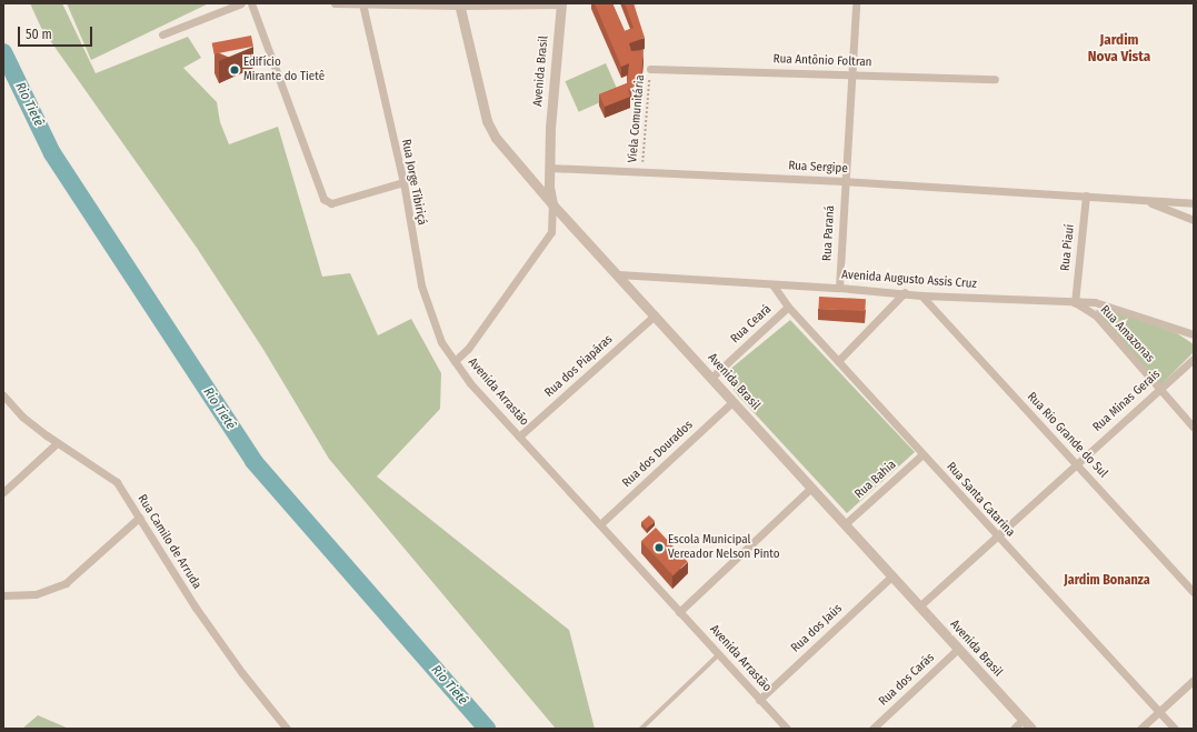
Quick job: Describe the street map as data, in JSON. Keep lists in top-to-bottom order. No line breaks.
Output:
{"streets":{"street":["Rua Antônio Foltran","Avenida Brasil","Rua Sergipe","Rua Jorge Tibiriçá","Rua Paraná","Rua Piauí","Avenida Augusto Assis Cruz","Rua Ceará","Rua Amazonas","Rua dos Piapáras","Avenida Arrastão","Rua Minas Gerais","Rua Rio Grande do Sul","Rua dos Dourados","Rua Bahia","Rua Santa Catarina","Rua Camilo de Arruda","Rua dos Jaús","Rua dos Carás"],"path":["Viela Comunitária"]},"crossings":[["Rua Antônio Foltran","Viela Comunitária"],["Rua Antônio Foltran","Rua Paraná"],["Avenida Brasil","Rua Sergipe"],["Avenida Brasil","Avenida Augusto Assis Cruz"],["Avenida Brasil","Rua Ceará"],["Avenida Brasil","Rua dos Piapáras"],["Avenida Brasil","Avenida Arrastão"],["Avenida Brasil","Rua Minas Gerais"],["Avenida Brasil","Rua dos Dourados"],["Avenida Brasil","Rua Bahia"],["Avenida Brasil","Rua dos Jaús"],["Avenida Brasil","Rua dos Carás"],["Viela Comunitária","Rua Sergipe"],["Rua Sergipe","Rua Paraná"],["Rua Sergipe","Rua Piauí"],["Rua Jorge Tibiriçá","Avenida Arrastão"],["Rua Paraná","Avenida Augusto Assis Cruz"],["Rua Piauí","Avenida Augusto Assis Cruz"],["Rua Piauí","Rua Amazonas"],["Avenida Augusto Assis Cruz","Rua Amazonas"],["Avenida Augusto Assis Cruz","Rua Rio Grande do Sul"],["Avenida Augusto Assis Cruz","Rua Santa Catarina"],["Rua Ceará","Rua Santa Catarina"],["Rua Amazonas","Rua Minas Gerais"],["Rua dos Piapáras","Avenida Arrastão"],["Avenida Arrastão","Rua dos Dourados"],["Avenida Arrastão","Rua dos Jaús"],["Rua Minas Gerais","Rua Rio Grande do Sul"],["Rua Minas Gerais","Rua Santa Catarina"],["Rua Bahia","Rua Santa Catarina"]],"districts":["Jardim Nova Vista","Jardim Bonanza"],"water":["Rio Tietê"],"places":["Edifício Mirante do Tietê","Escola Municipal Vereador Nelson Pinto"],"scale_bar":"50 m"}
